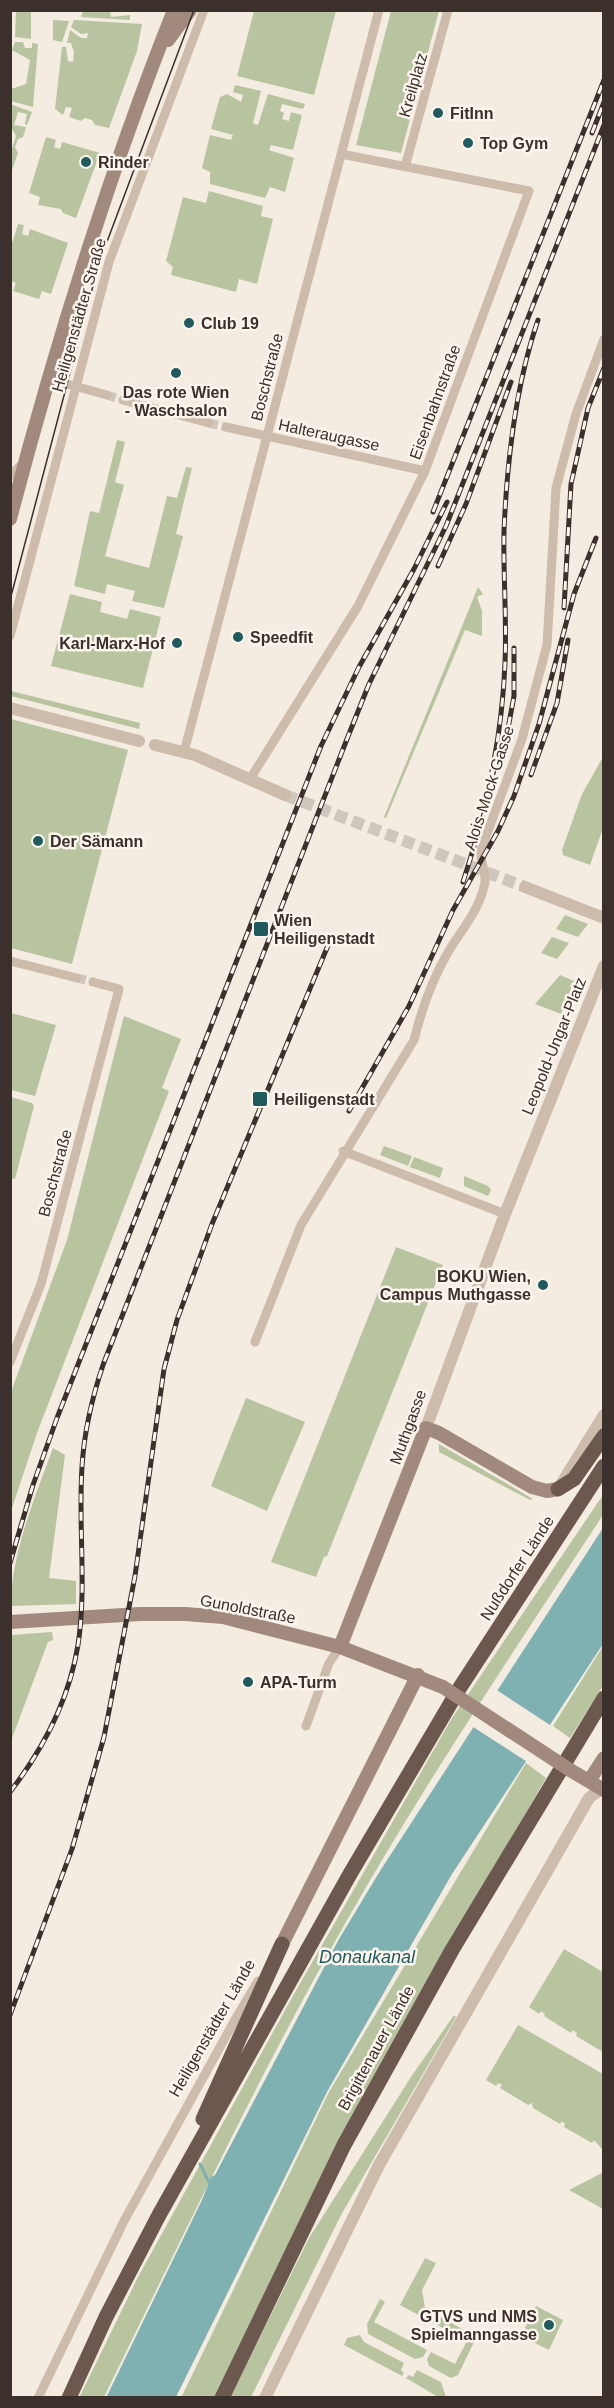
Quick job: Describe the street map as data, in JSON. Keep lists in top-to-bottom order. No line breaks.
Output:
{"streets":{"highway":["Nußdorfer Lände","Brigittenauer Lände"],"main road":["Heiligenstädter Straße","Muthgasse","Gunoldstraße","Heiligenstädter Lände"],"street":["Kreilplatz","Boschstraße","Eisenbahnstraße","Halteraugasse","Alois-Mock-Gasse","Leopold-Ungar-Platz"]},"crossings":[["Kreilplatz","Eisenbahnstraße"],["Boschstraße","Eisenbahnstraße"],["Boschstraße","Halteraugasse"],["Eisenbahnstraße","Halteraugasse"],["Leopold-Ungar-Platz","Muthgasse"],["Muthgasse","Gunoldstraße"],["Gunoldstraße","Heiligenstädter Lände"]],"water":["Donaukanal"],"places":{"other":["FitInn","Top Gym","Rinder","Club 19","Das rote Wien - Waschsalon","Speedfit","Karl-Marx-Hof","Der Sämann","BOKU Wien, Campus Muthgasse","APA-Turm","GTVS und NMS Spielmanngasse"],"transit":["Wien Heiligenstadt","Heiligenstadt"]}}
